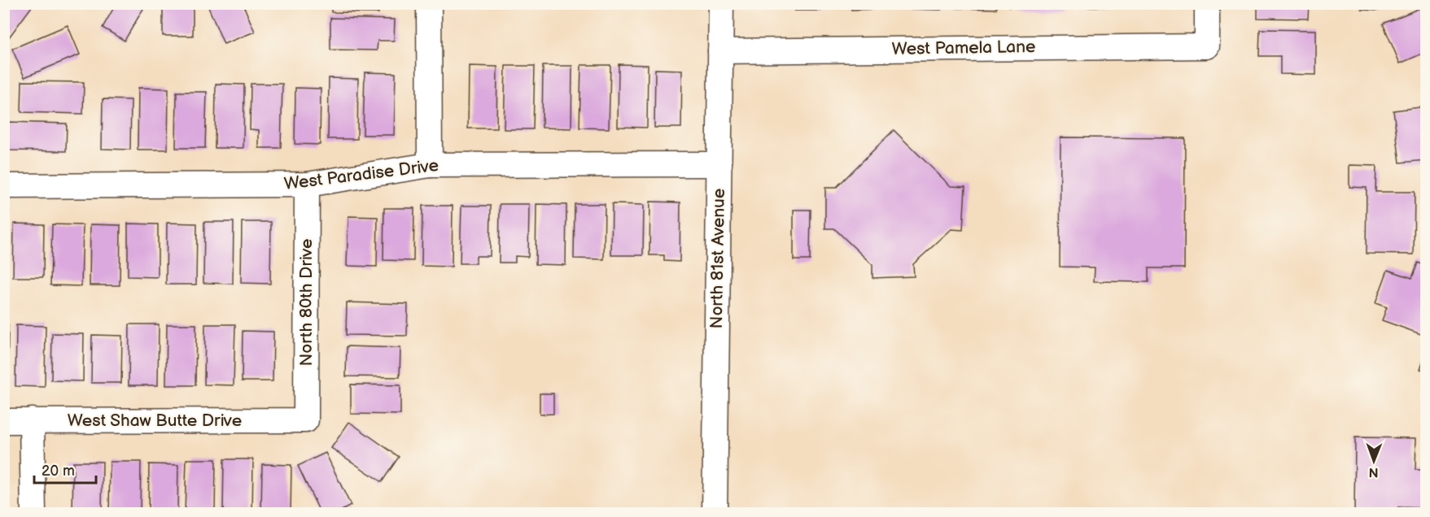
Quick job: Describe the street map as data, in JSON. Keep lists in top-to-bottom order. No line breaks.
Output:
{"streets":{"street":["West Pamela Lane","West Paradise Drive","North 81st Avenue","North 80th Drive","West Shaw Butte Drive"]},"crossings":[["West Pamela Lane","North 81st Avenue"],["West Paradise Drive","North 81st Avenue"],["West Paradise Drive","North 80th Drive"],["North 80th Drive","West Shaw Butte Drive"]],"scale_bar":"20 m","north":"bottom"}
